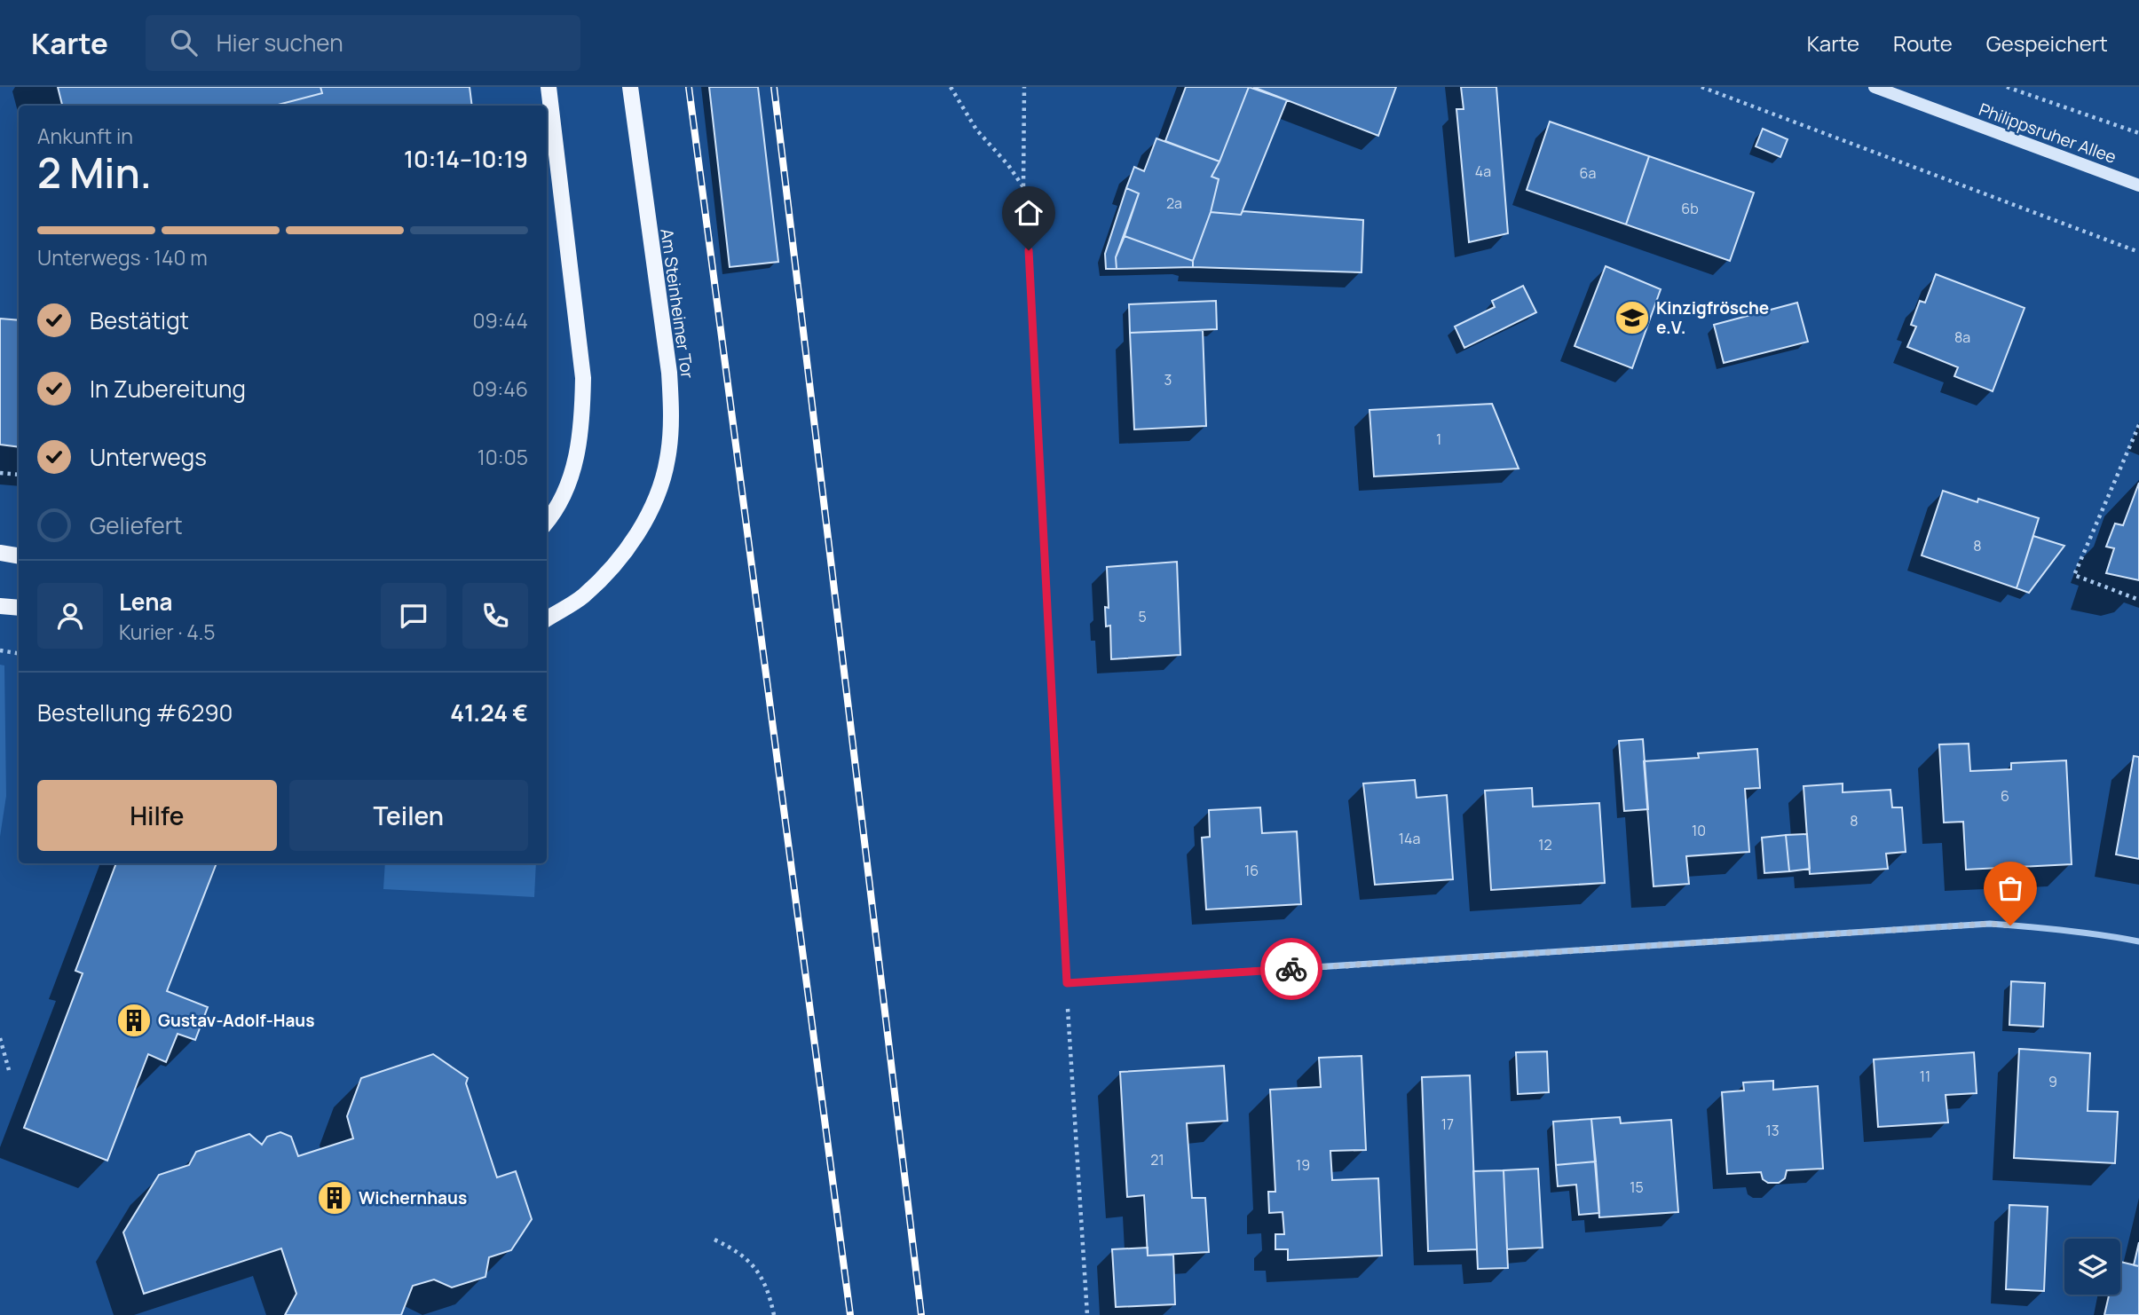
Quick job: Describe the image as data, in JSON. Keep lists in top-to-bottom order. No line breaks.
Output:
{"streets":{"main road":["Philippsruher Allee","Am Steinheimer Tor"]},"places":{"school or university":["Kinzigfrösche e.V."],"building":["Gustav-Adolf-Haus","Wichernhaus"]},"house_numbers":["4a","6a","2a","6b","8a","3","1","8","5","6","8","10","14a","12","16","11","9","17","13","21","19","15"],"page":{"header":"Karte","search":"Hier suchen","nav":["Karte","Route","Gespeichert"],"heading":["2 Min.","Ankunft in","10:14–10:19"],"panel":["Lena","Kurier · 4.5","Bestellung #6290","41.24 €"],"bar":"Unterwegs · 140 m","list":[["Bestätigt","09:44"],["In Zubereitung","09:46"],["Unterwegs","10:05"],"Geliefert"],"buttons":["Hilfe","Teilen"]}}
